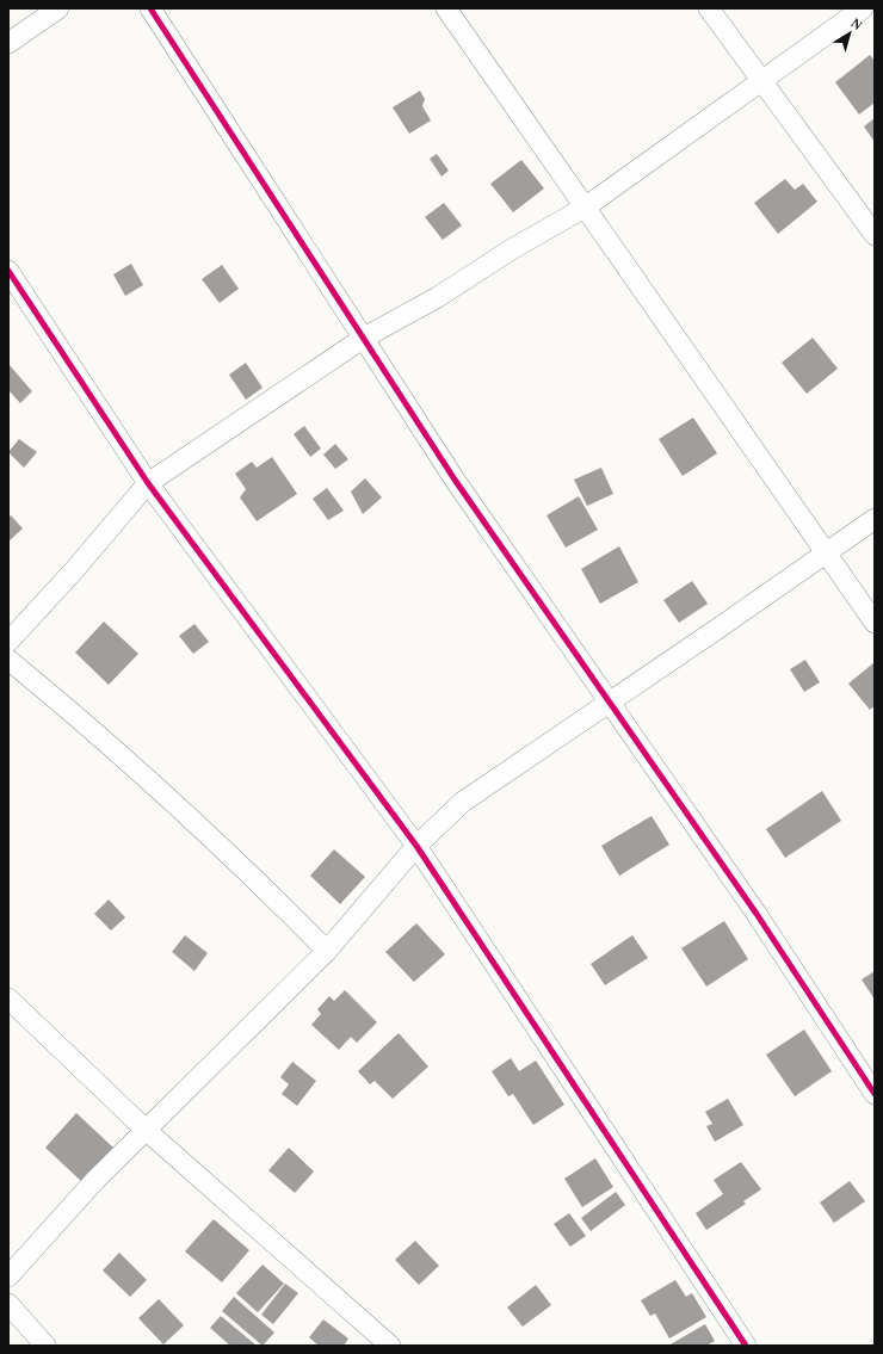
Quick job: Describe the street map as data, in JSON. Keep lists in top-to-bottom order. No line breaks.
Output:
{"north":"top right"}
